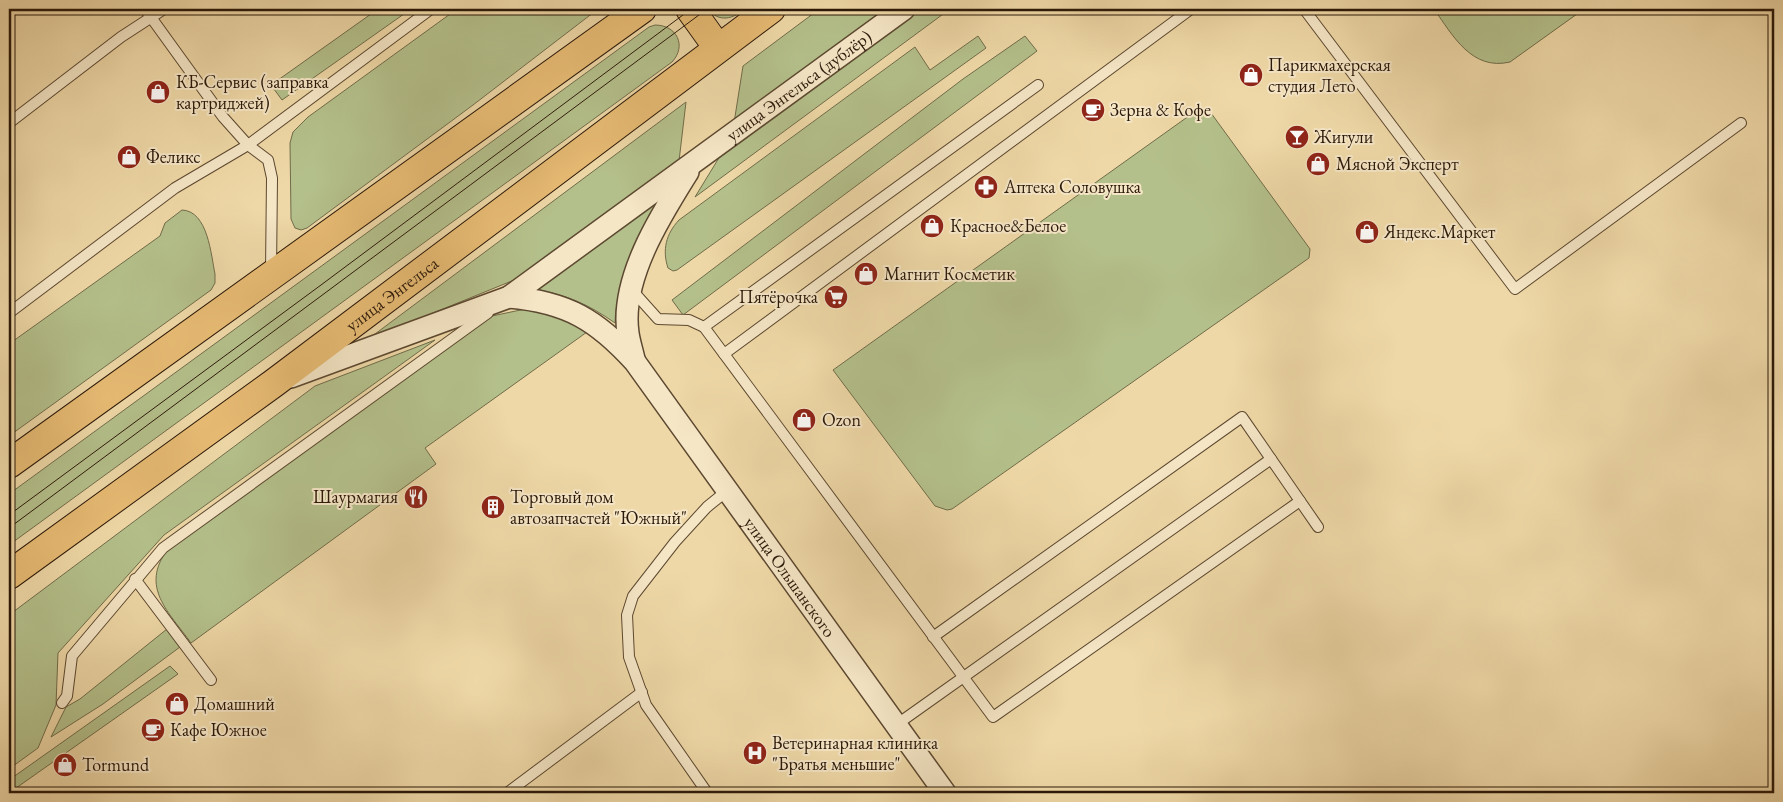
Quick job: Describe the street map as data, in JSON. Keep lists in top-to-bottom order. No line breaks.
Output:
{"streets":{"main road":["улица Энгельса"],"street":["улица Энгельса (дублёр)","улица Ольшанского"]},"crossings":[["улица Энгельса (дублёр)","улица Ольшанского"]],"places":{"shop":["Парикмаxерская студия Лето","КБ-Сервис (заправка картриджей)","Феликс","Мясной Эксперт","Красное&Белое","Яндекс.Маркет","Магнит Косметик","Ozon","Домашний","Tormund"],"cafe":["Зерна & Кофе","Кафе Южное"],"bar":["Жигули"],"pharmacy":["Аптека Соловушка"],"supermarket":["Пятёрочка"],"restaurant":["Шаурмагия"],"building":["Торговый дом автозапчастей \"Южный\""],"hospital":["Ветеринарная клиника \"Братья меньшие\""]}}
